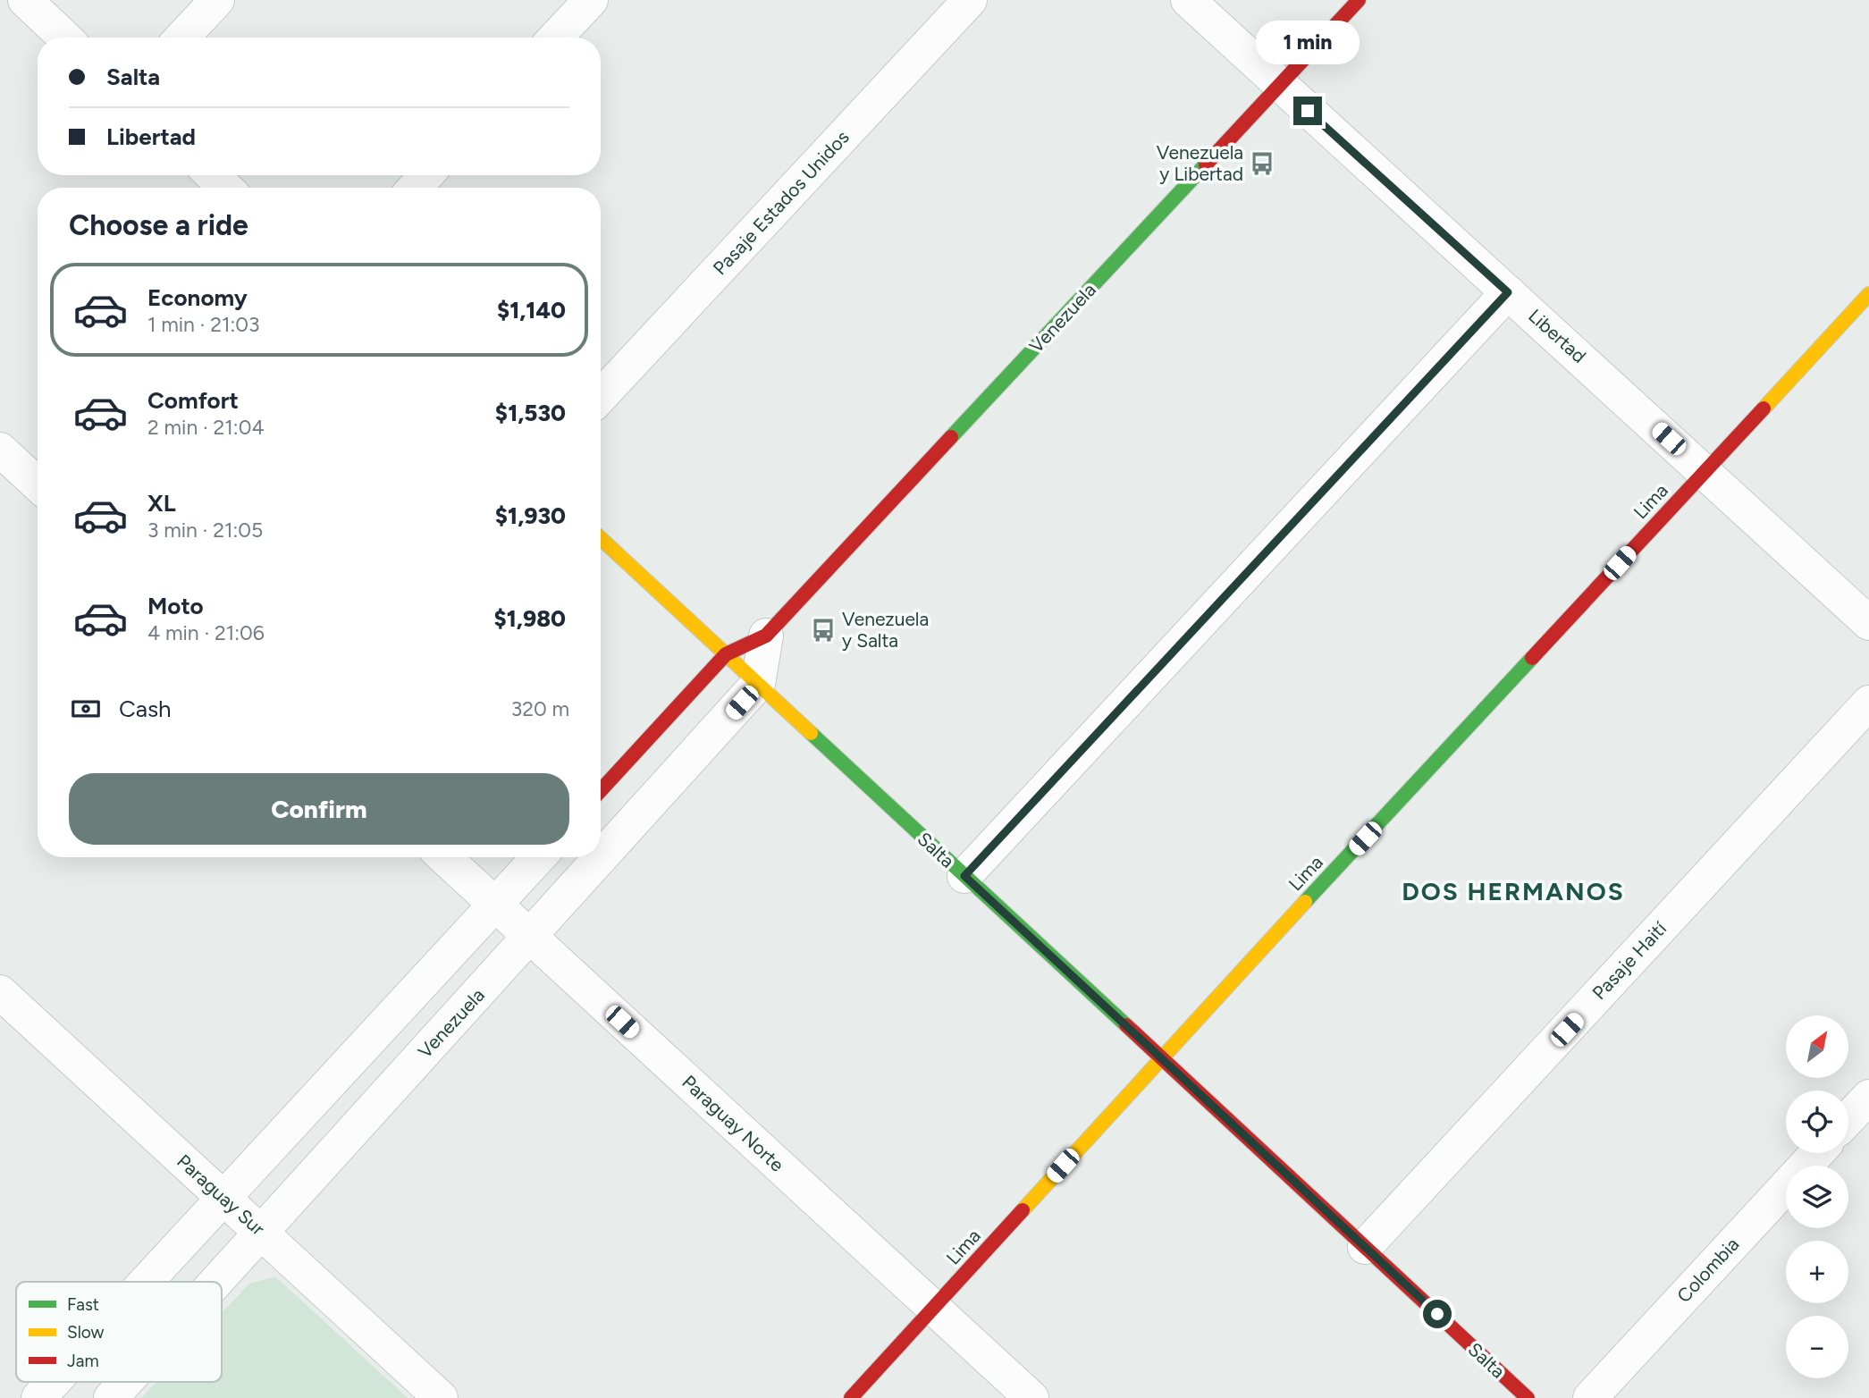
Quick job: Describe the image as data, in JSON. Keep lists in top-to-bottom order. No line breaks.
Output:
{"streets":{"street":["Pasaje Estados Unidos","Venezuela","Libertad","Lima","Salta","Pasaje Haití","Paraguay Norte","Paraguay Sur","Colombia"]},"crossings":[["Venezuela","Libertad"],["Venezuela","Salta"],["Venezuela","Paraguay Norte"],["Venezuela","Paraguay Sur"],["Libertad","Lima"],["Lima","Salta"],["Lima","Paraguay Norte"],["Salta","Pasaje Haití"]],"districts":["DOS HERMANOS"],"places":{"bus stop":["Venezuela y Libertad","Venezuela y Salta"]},"legend":["Fast","Slow","Jam"],"north":"top right","page":{"bubble":"1 min","banner":["Salta","Libertad"],"heading":"Choose a ride","list":[{"name":"Economy","note":"1 min · 21:03","value":"$1,140"},{"name":"Comfort","note":"2 min · 21:04","value":"$1,530"},{"name":"XL","note":"3 min · 21:05","value":"$1,930"},{"name":"Moto","note":"4 min · 21:06","value":"$1,980"}],"pay":["Cash","320 m"],"buttons":"Confirm","map_buttons":["+","−"]}}
